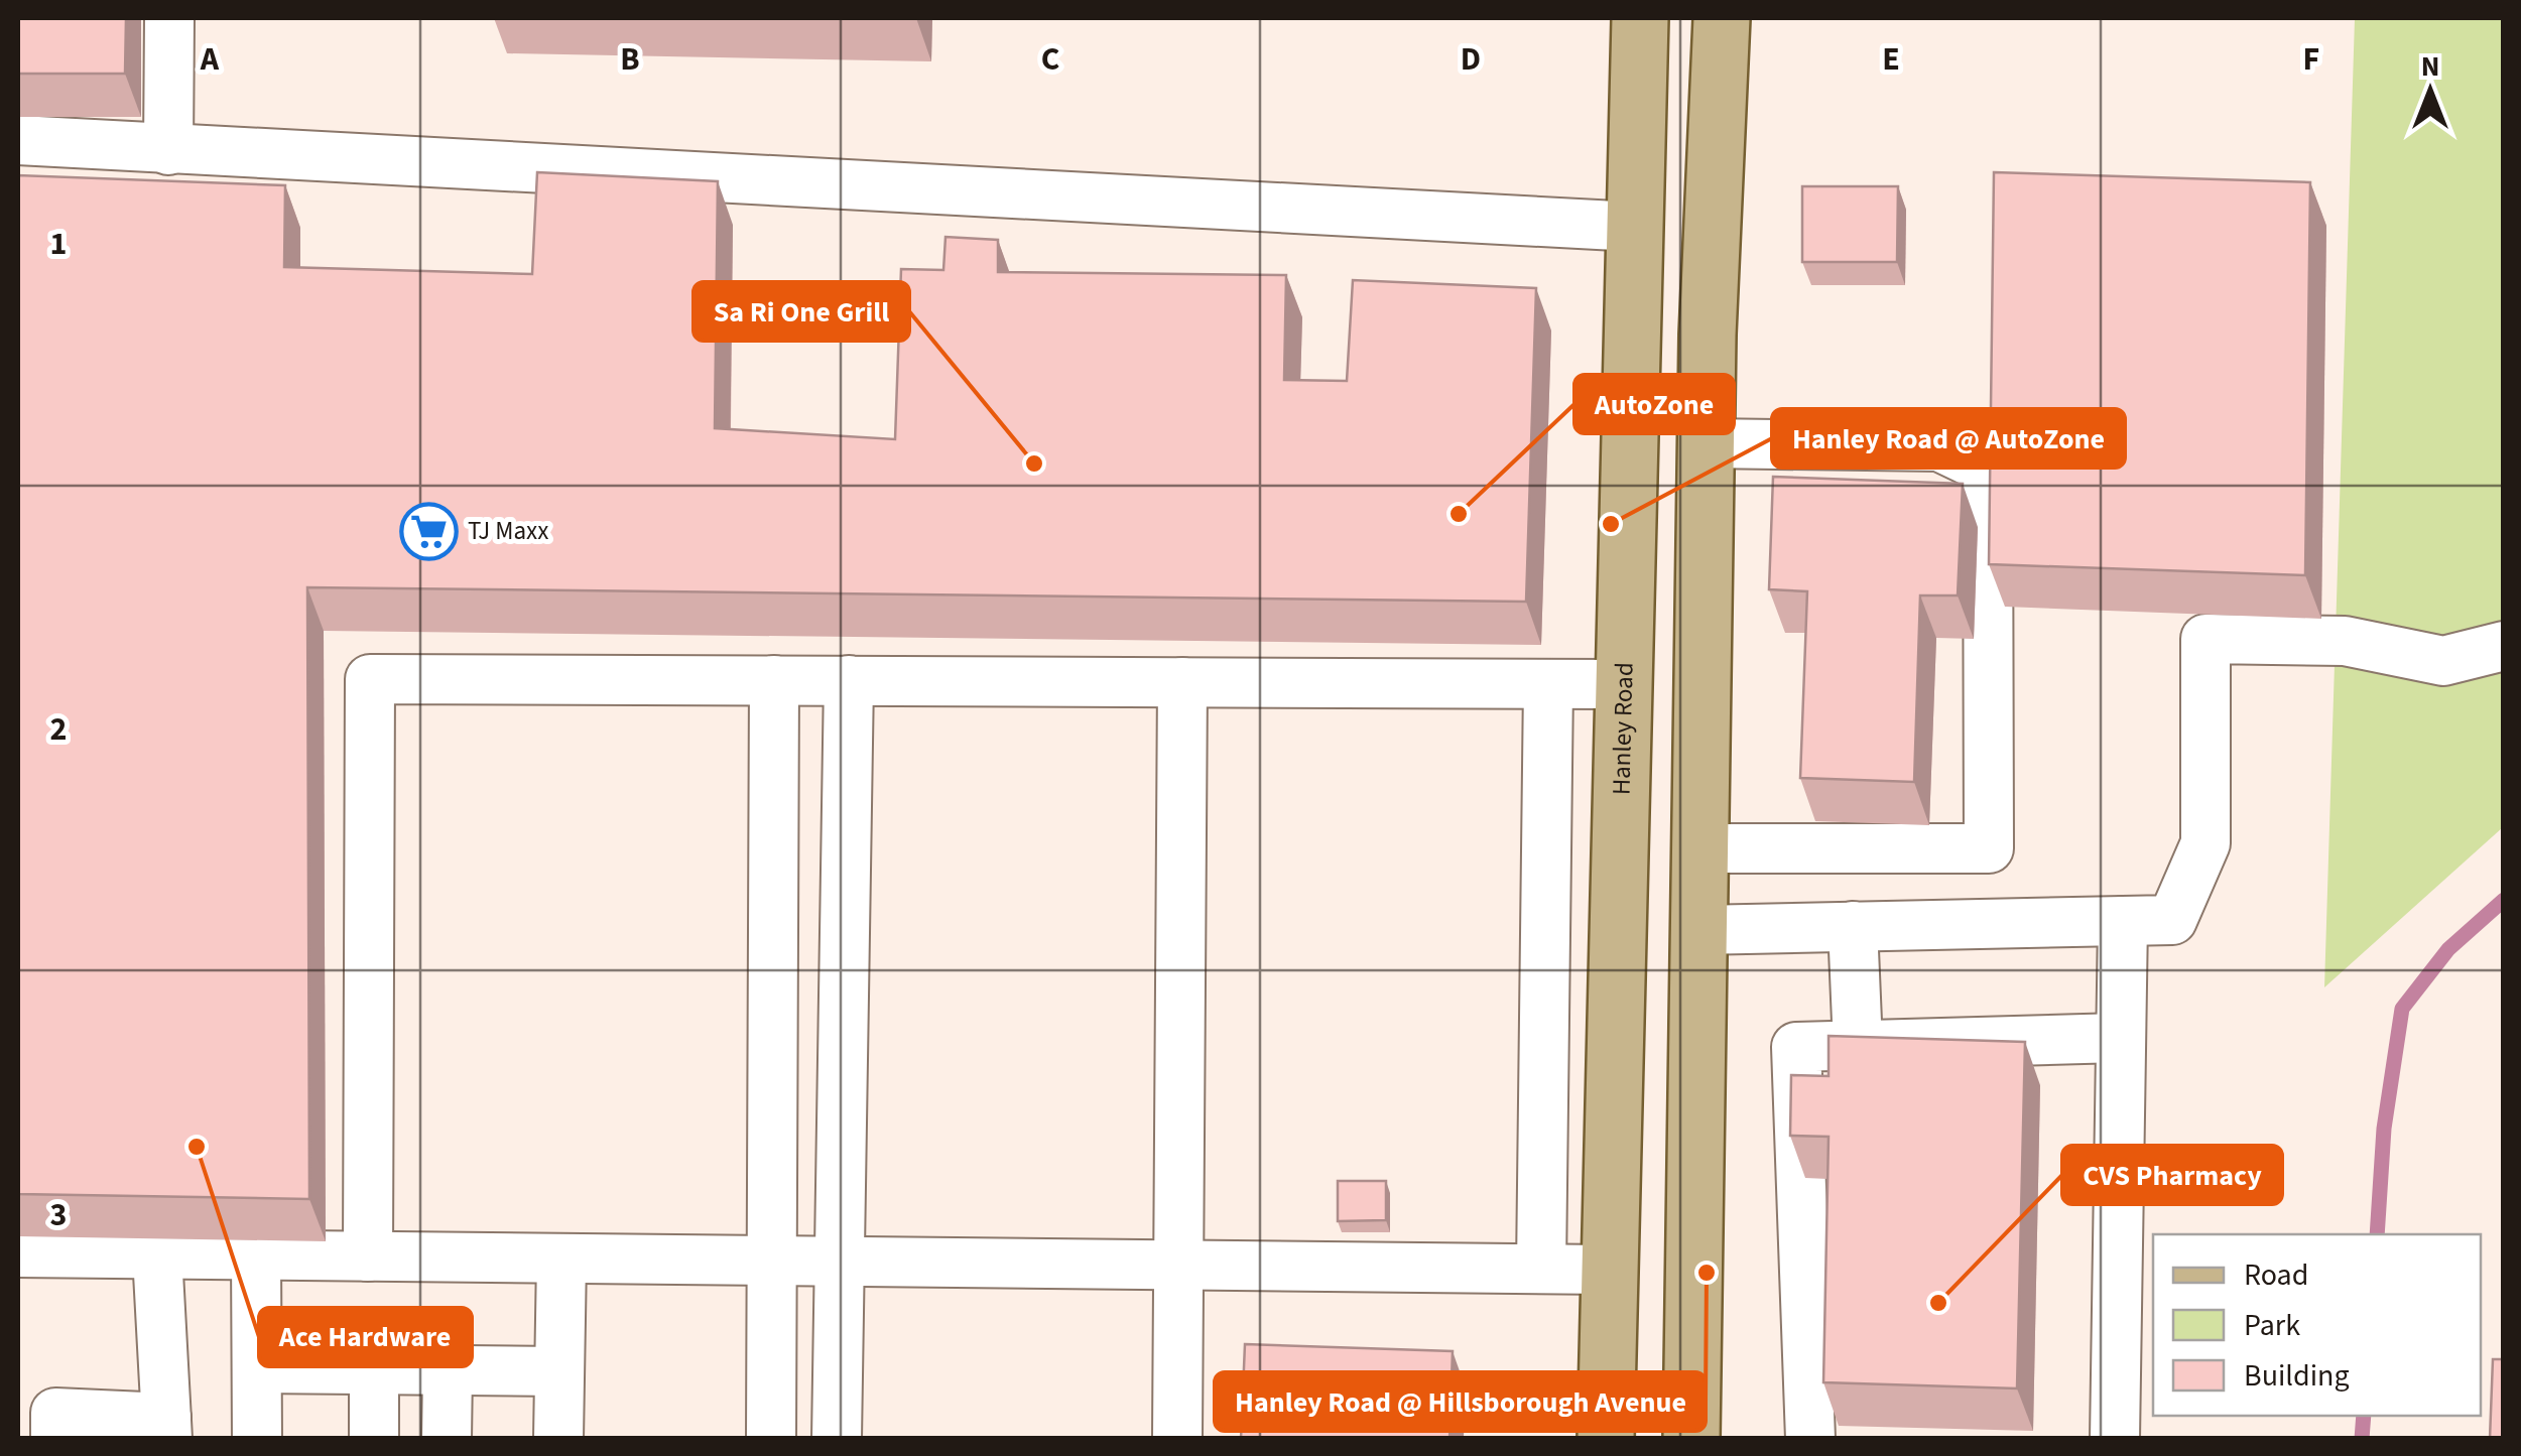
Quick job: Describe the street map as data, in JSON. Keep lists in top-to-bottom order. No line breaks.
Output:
{"streets":{"main road":["Hanley Road"]},"places":{"other":["Sa Ri One Grill","AutoZone","Hanley Road @ AutoZone","Ace Hardware","Hanley Road @ Hillsborough Avenue","CVS Pharmacy"],"supermarket":["TJ Maxx"]},"legend":["Road","Park","Building"],"north":"top","grid":{"columns":["A","B","C","D","E","F"],"rows":["1","2","3"]}}
